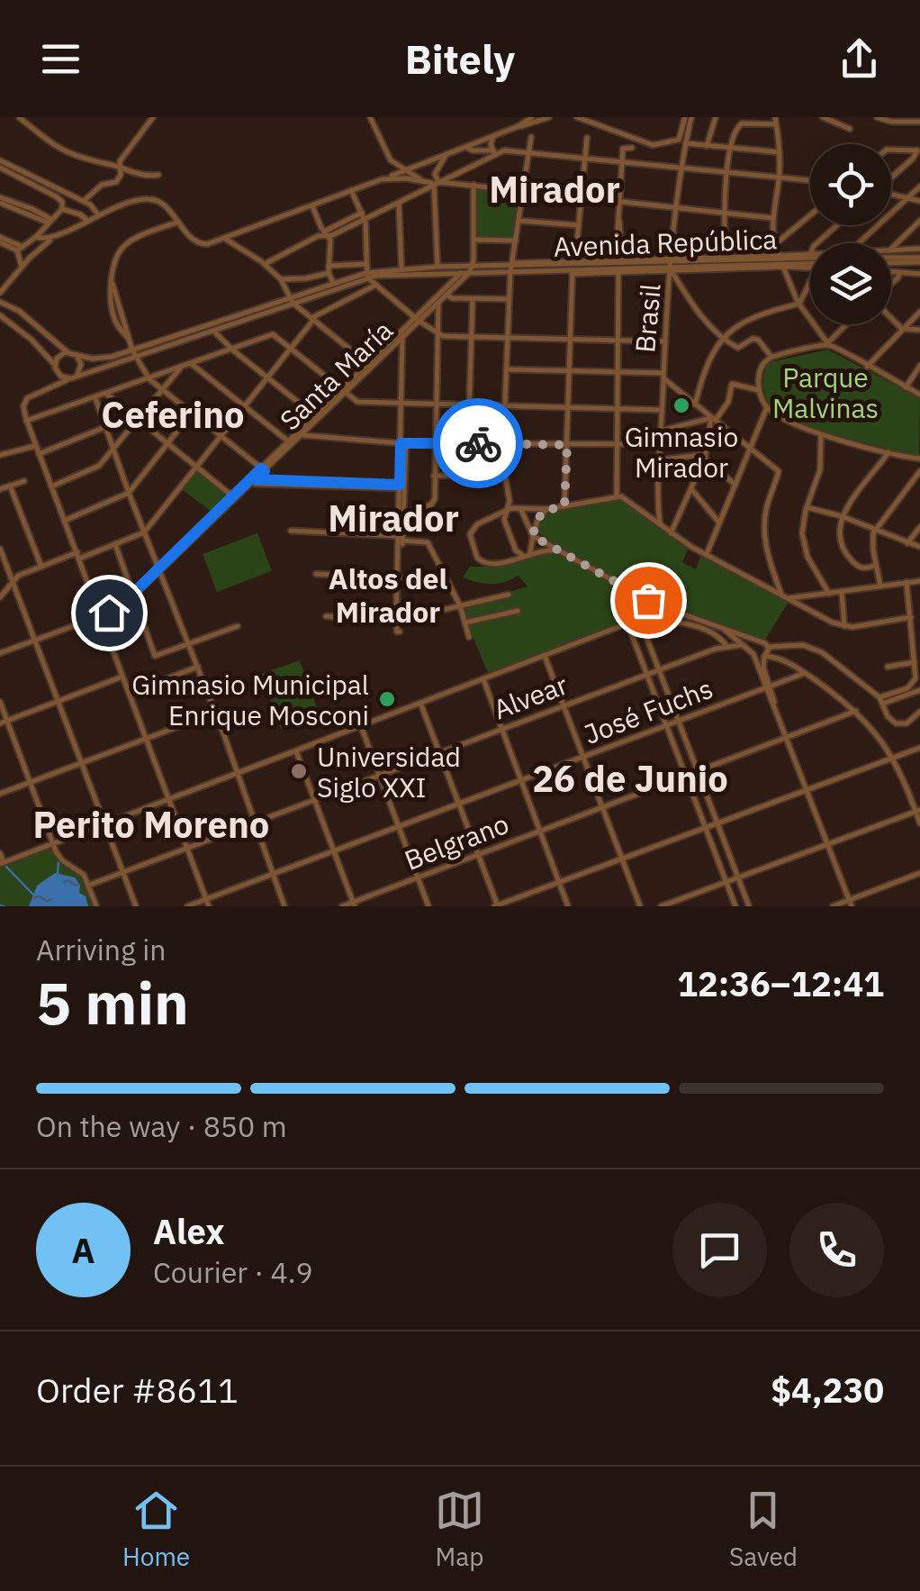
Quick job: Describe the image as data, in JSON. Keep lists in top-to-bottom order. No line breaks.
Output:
{"streets":{"street":["Avenida República","Brasil","Santa María","Alvear","José Fuchs","Belgrano"]},"crossings":[["Avenida República","Brasil"]],"districts":["Mirador","Ceferino","Mirador","Altos del Mirador","26 de Junio","Perito Moreno"],"parks":["Parque Malvinas"],"places":["Gimnasio Mirador","Gimnasio Municipal Enrique Mosconi","Universidad Siglo XXI"],"page":{"header":"Bitely","heading":["5 min","Arriving in","12:36–12:41"],"panel":["Alex","Courier · 4.9","Order #8611","$4,230"],"bar":"On the way · 850 m","round":"A","tabs":["Home","Map","Saved"]}}
